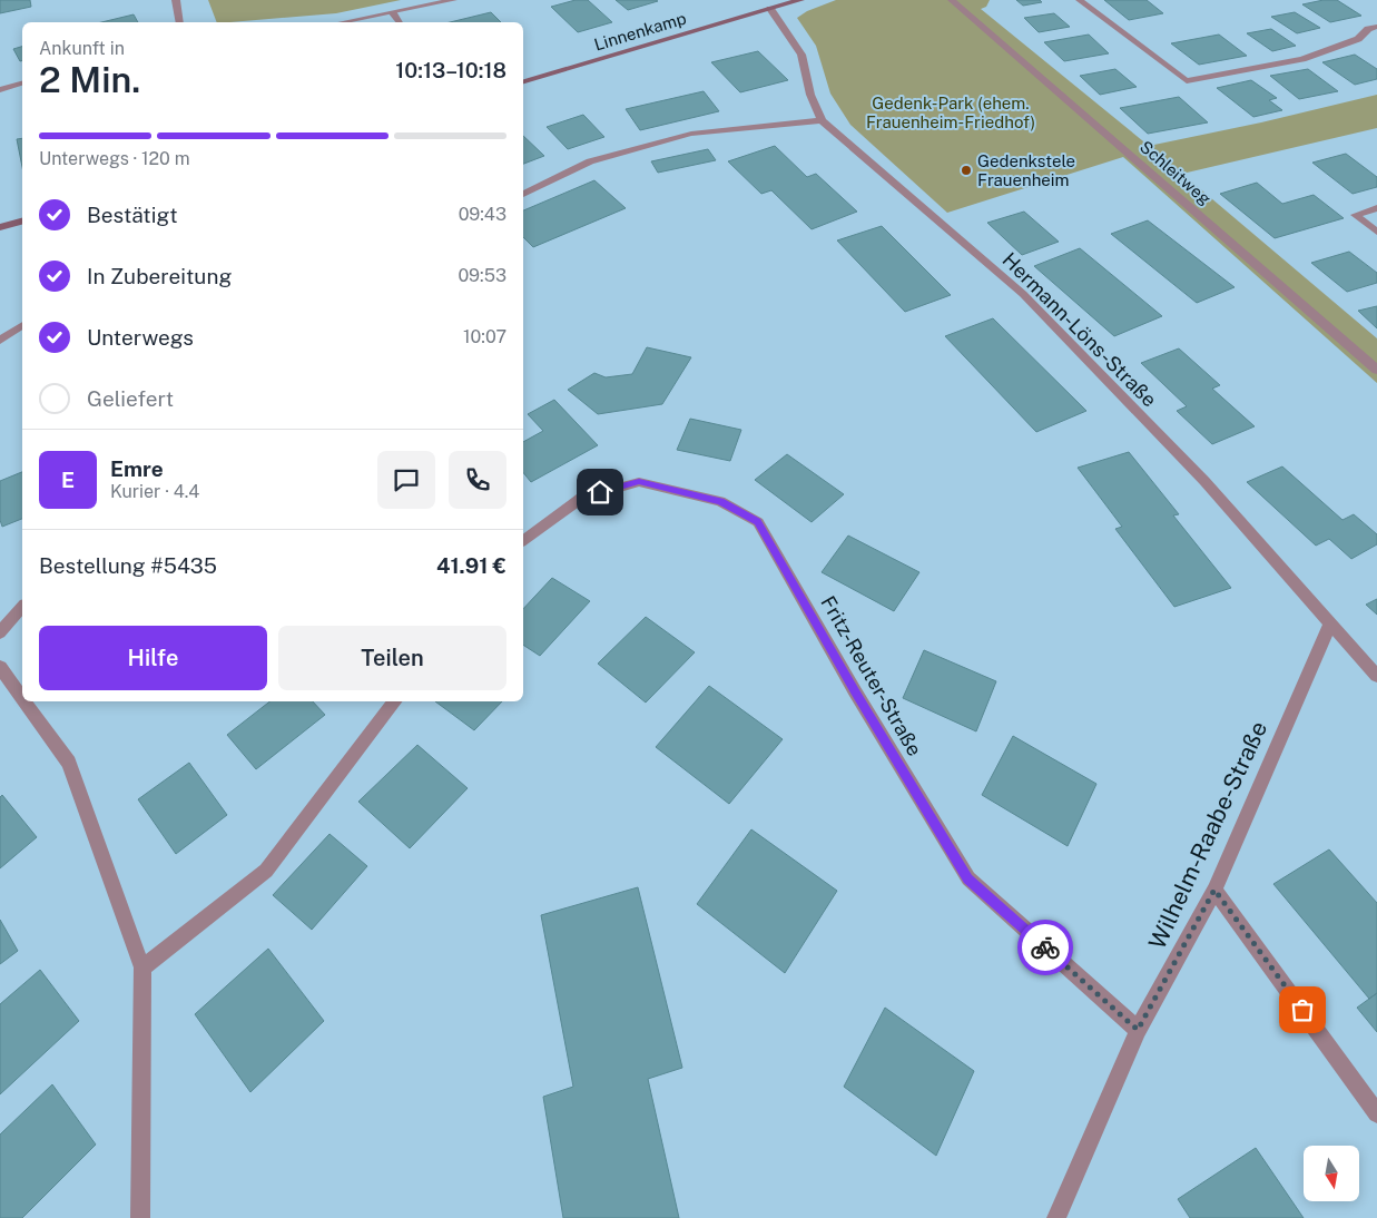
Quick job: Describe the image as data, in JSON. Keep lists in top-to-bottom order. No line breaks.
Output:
{"streets":{"main road":["Linnenkamp"],"street":["Schleitweg","Hermann-Löns-Straße","Fritz-Reuter-Straße","Wilhelm-Raabe-Straße"]},"crossings":[["Linnenkamp","Hermann-Löns-Straße"],["Hermann-Löns-Straße","Wilhelm-Raabe-Straße"],["Fritz-Reuter-Straße","Wilhelm-Raabe-Straße"]],"parks":["Gedenk-Park (ehem. Frauenheim-Friedhof)"],"places":["Gedenkstele Frauenheim"],"north":"bottom","page":{"heading":["2 Min.","Ankunft in","10:13–10:18"],"panel":["Emre","Kurier · 4.4","Bestellung #5435","41.91 €"],"bar":"Unterwegs · 120 m","list":[["Bestätigt","09:43"],["In Zubereitung","09:53"],["Unterwegs","10:07"],"Geliefert"],"round":"E","buttons":["Hilfe","Teilen"]}}
